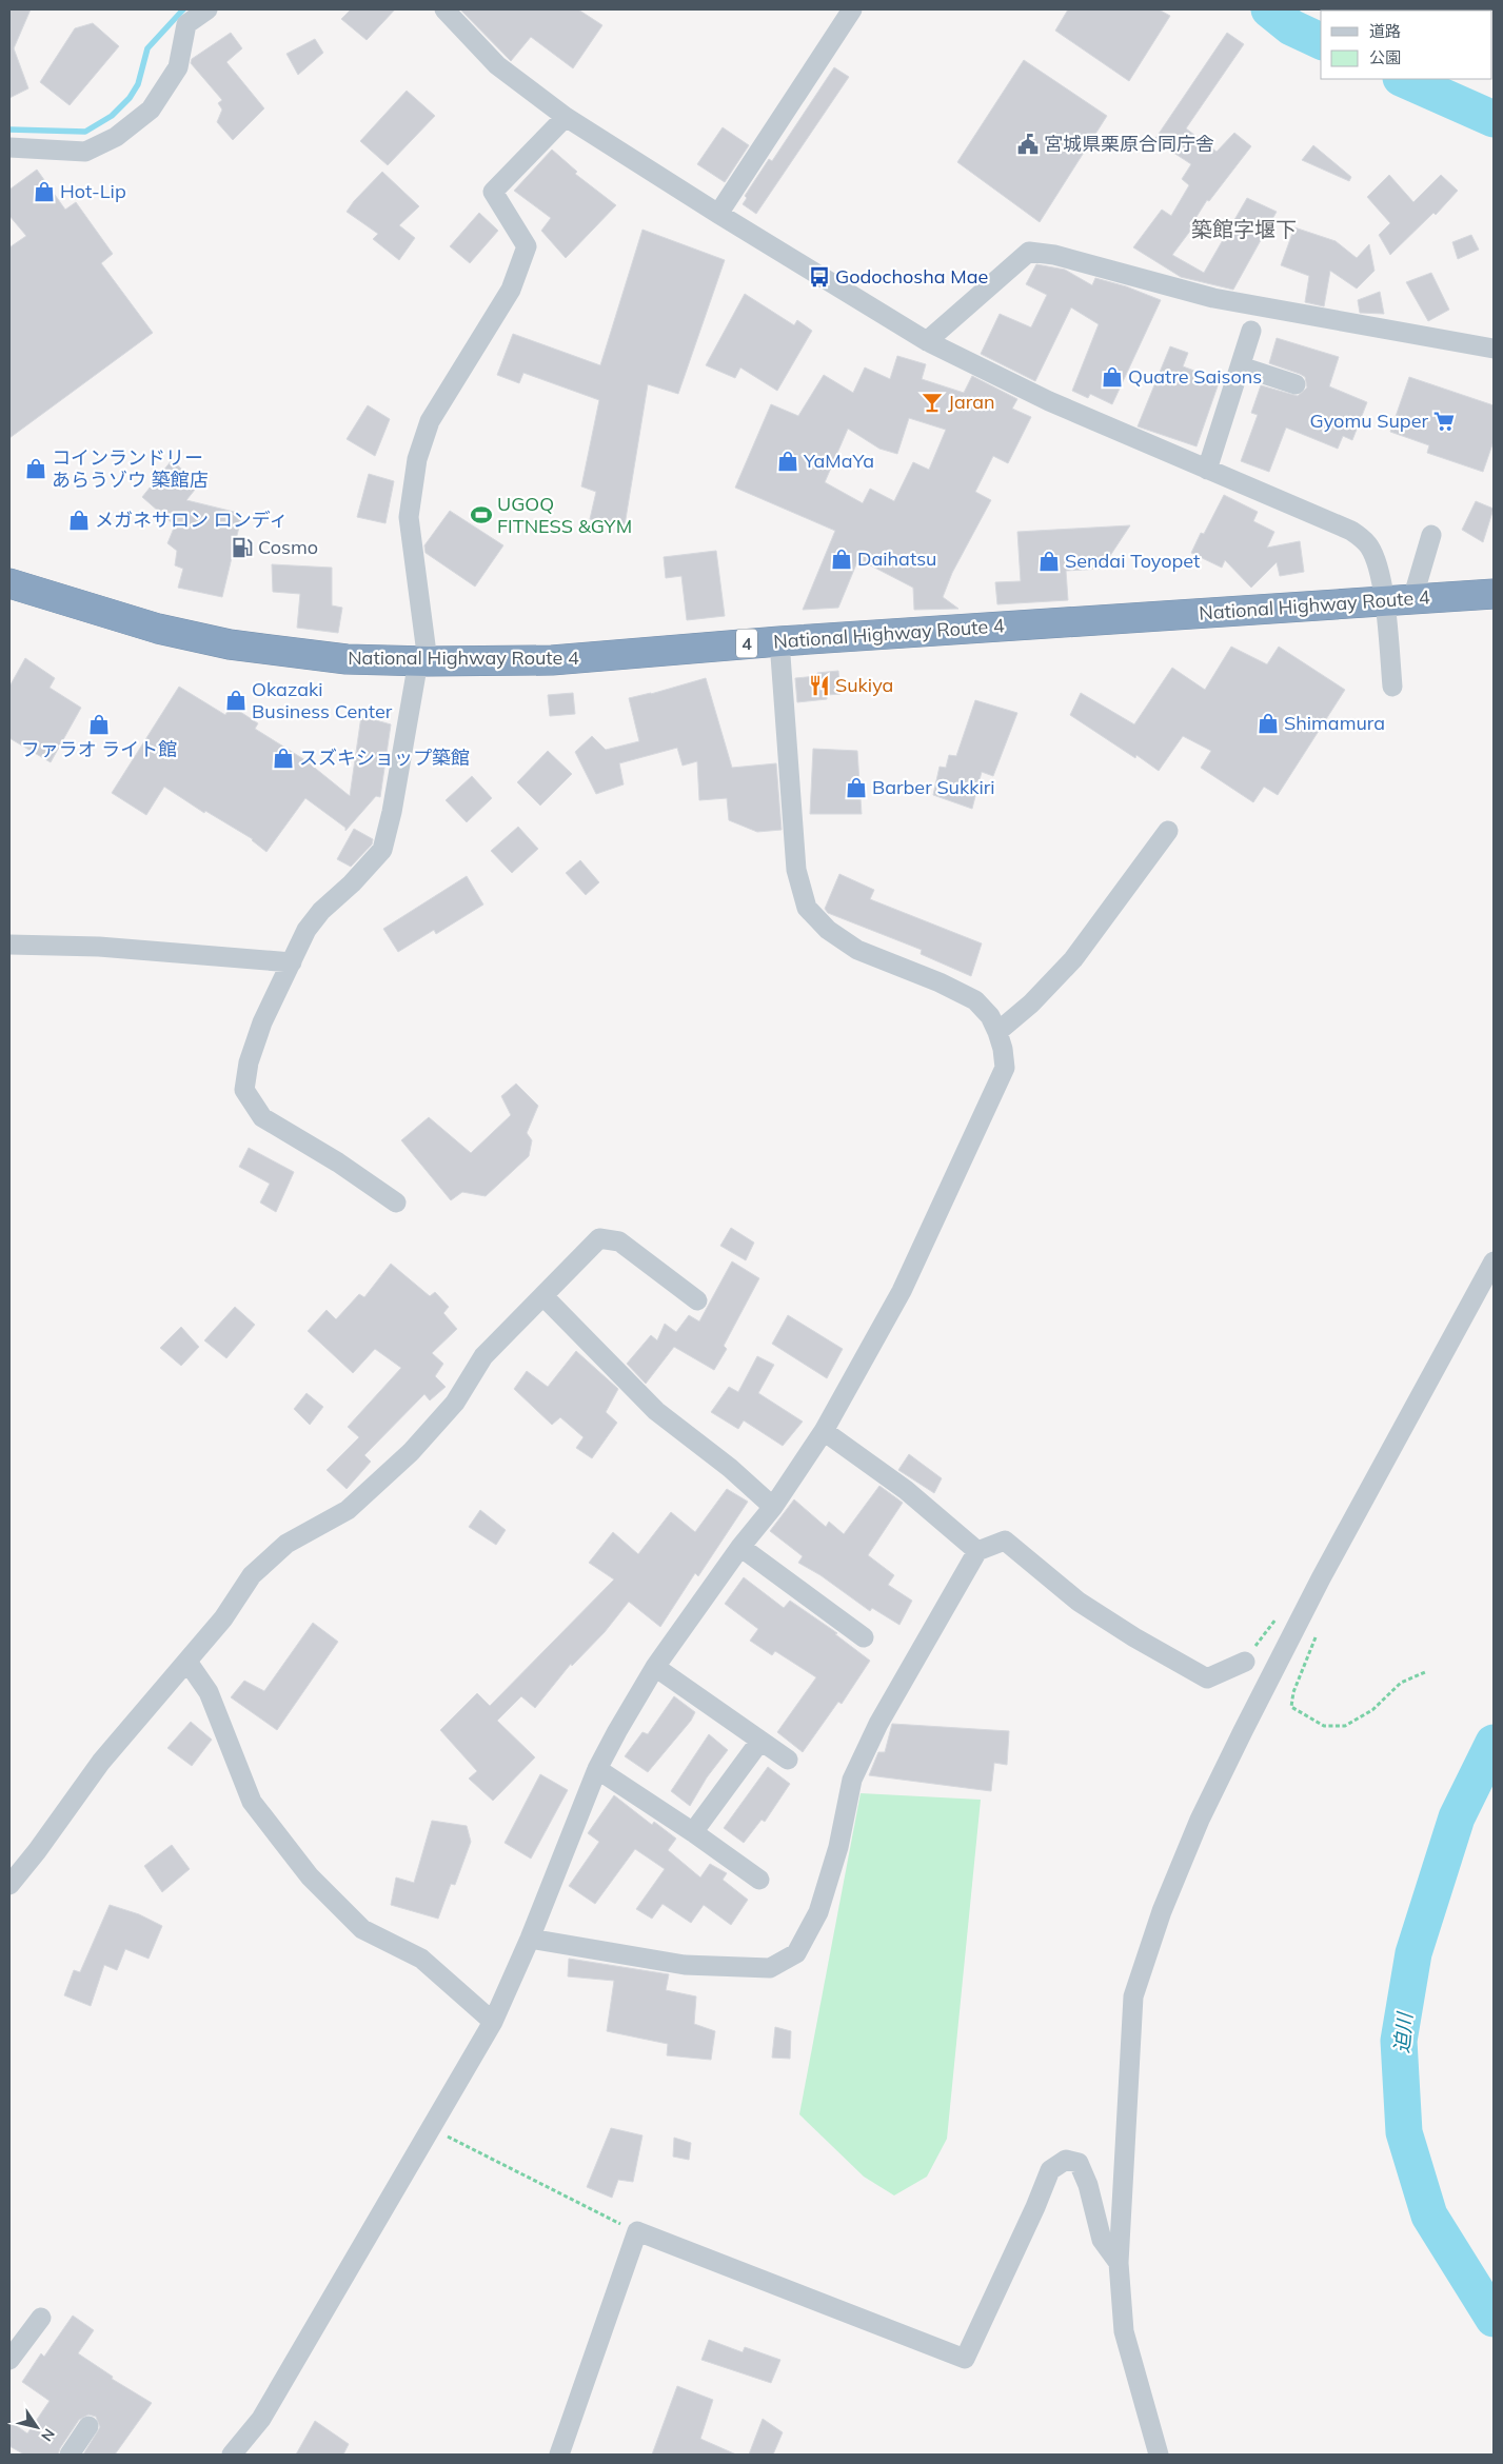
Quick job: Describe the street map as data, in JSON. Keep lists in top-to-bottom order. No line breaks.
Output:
{"streets":{"highway":["National Highway Route 4","4"]},"districts":["築館字堰下"],"water":["迫川"],"places":{"public building":["宮城県栗原合同庁舎"],"shop":["Hot-Lip","Quatre Saisons","YaMaYa","コインランドリー あらうゾウ 築館店","メガネサロン ロンディ","Daihatsu","Sendai Toyopet","Okazaki Business Center","Shimamura","ファラオ ライト館","スズキショップ築館","Barber Sukkiri"],"bus stop":["Godochosha Mae"],"bar":["Jaran"],"supermarket":["Gyomu Super"],"sports":["UGOQ FITNESS &GYM"],"fuel station":["Cosmo"],"restaurant":["Sukiya"]},"legend":["道路","公園"],"north":"bottom right"}
